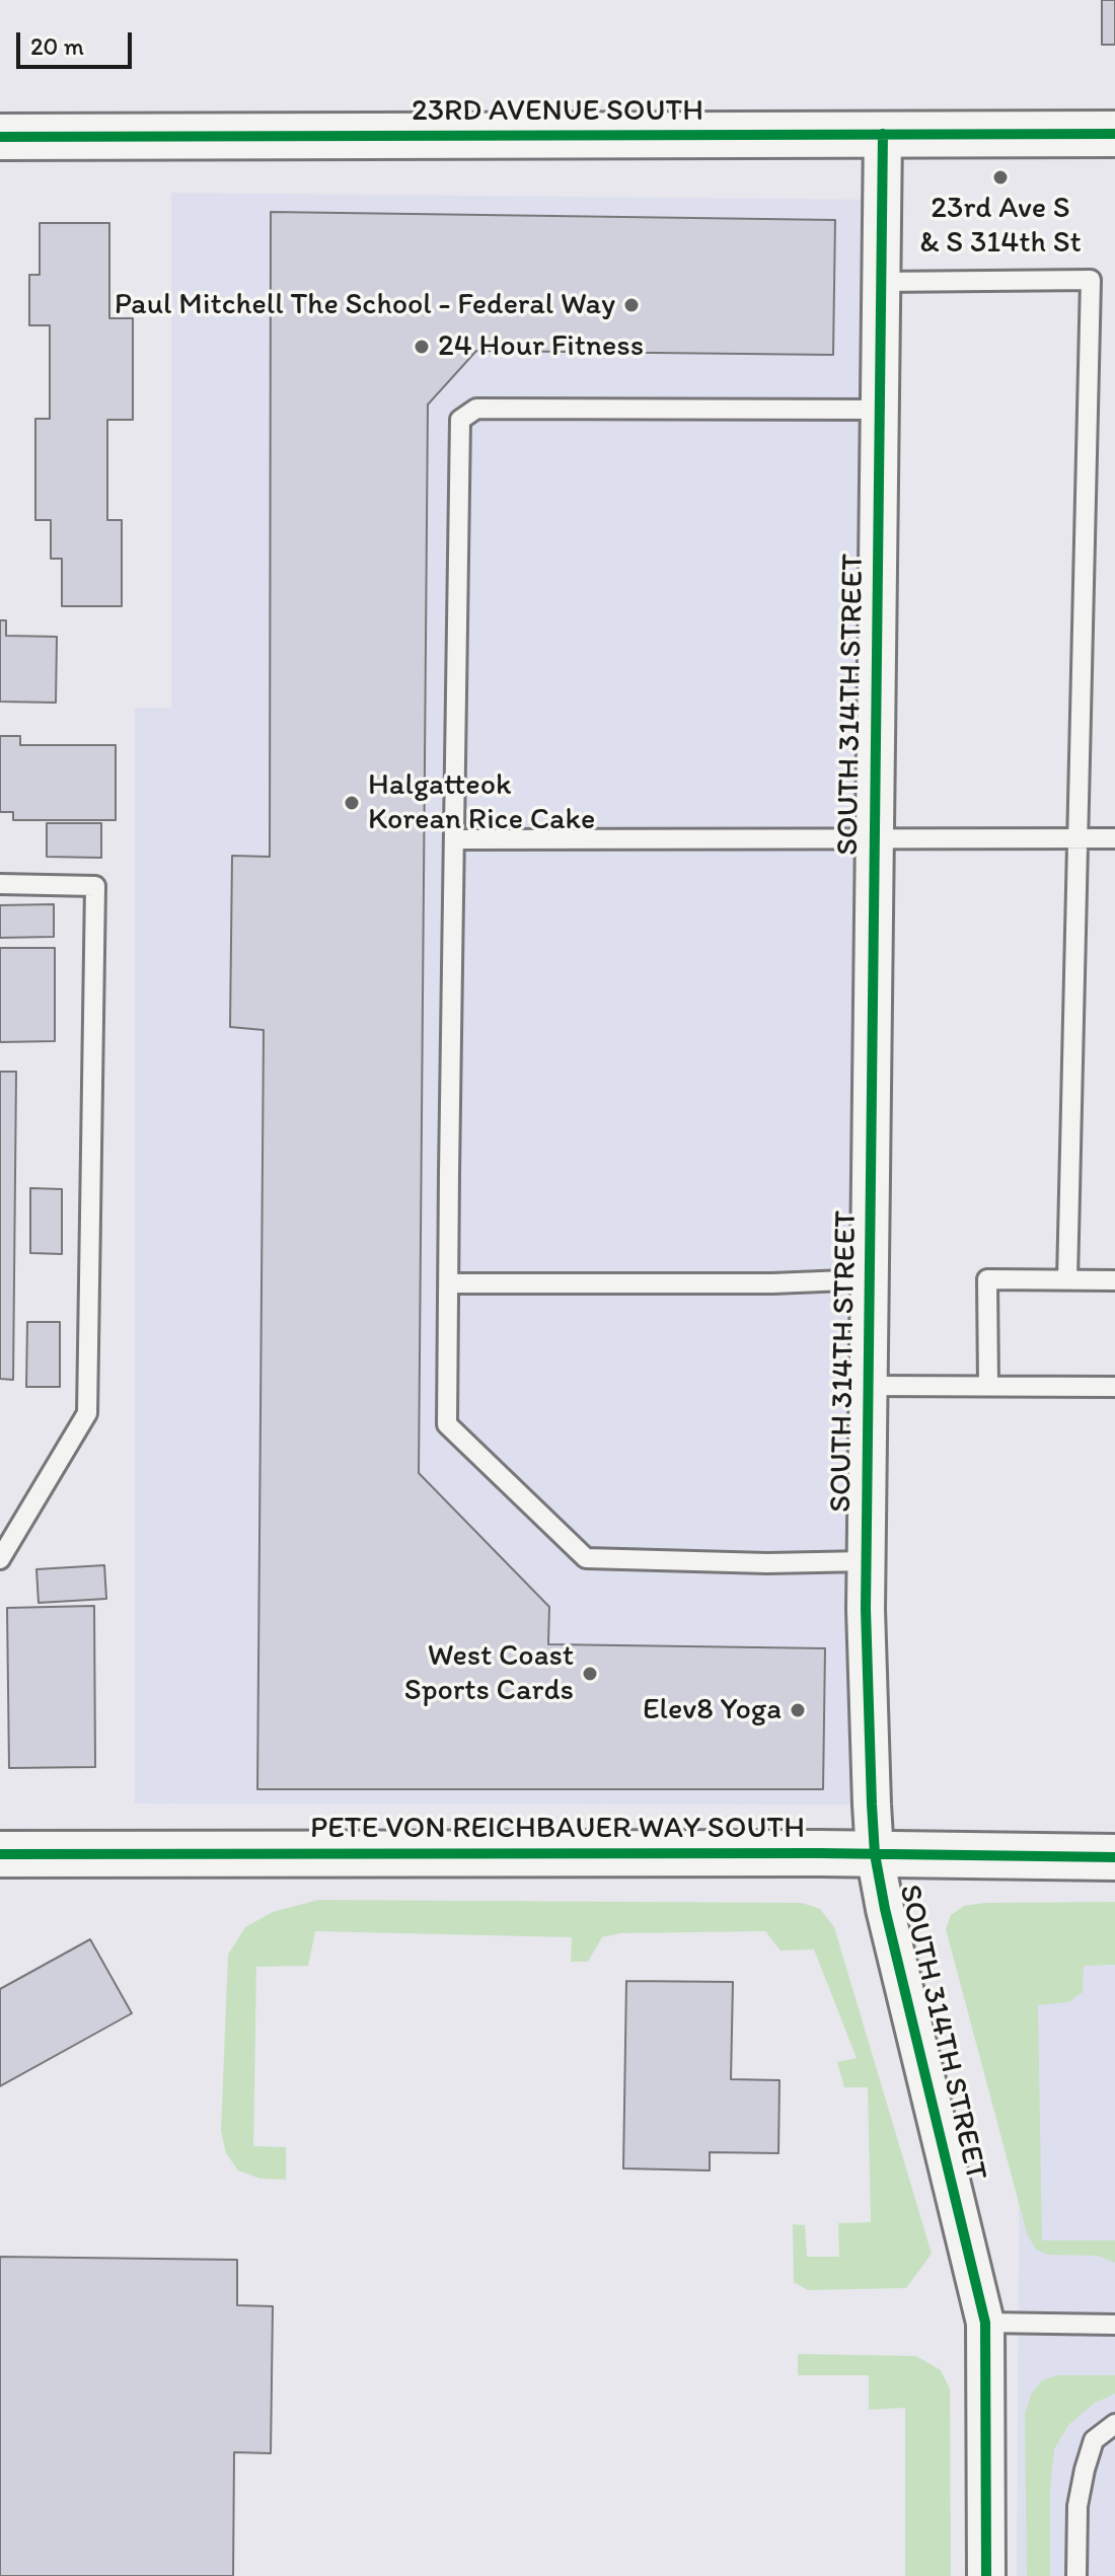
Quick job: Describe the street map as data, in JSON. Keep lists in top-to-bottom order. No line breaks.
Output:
{"streets":{"street":["23RD AVENUE SOUTH","SOUTH 314TH STREET","PETE VON REICHBAUER WAY SOUTH"]},"crossings":[["23RD AVENUE SOUTH","SOUTH 314TH STREET"],["SOUTH 314TH STREET","PETE VON REICHBAUER WAY SOUTH"]],"places":["23rd Ave S & S 314th St","Paul Mitchell The School - Federal Way","24 Hour Fitness","Halgatteok Korean Rice Cake","West Coast Sports Cards","Elev8 Yoga"],"scale_bar":"20 m"}
